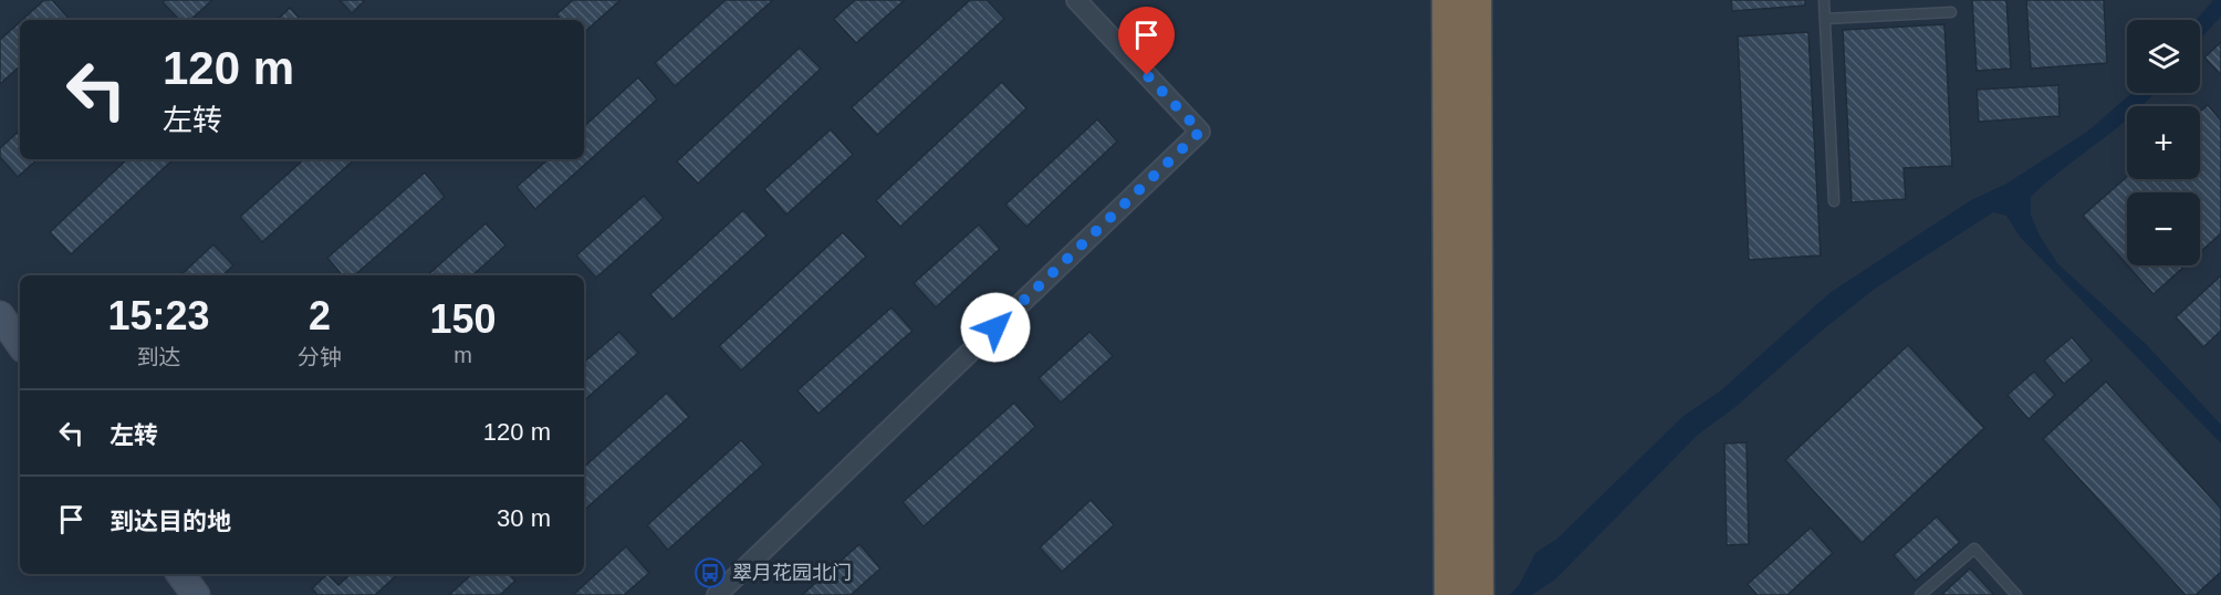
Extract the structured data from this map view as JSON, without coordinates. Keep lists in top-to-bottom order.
{
  "places": {
    "bus stop": ["翠月花园北门"]
  },
  "page": {
    "map_buttons": ["+", "−"],
    "turn": ["120 m", "左转"],
    "eta": [
      "15:23",
      "到达",
      "2",
      "分钟",
      "150",
      "m"
    ],
    "list": [
      {
        "name": "左转",
        "value": "120 m"
      },
      {
        "name": "到达目的地",
        "value": "30 m"
      }
    ]
  }
}
